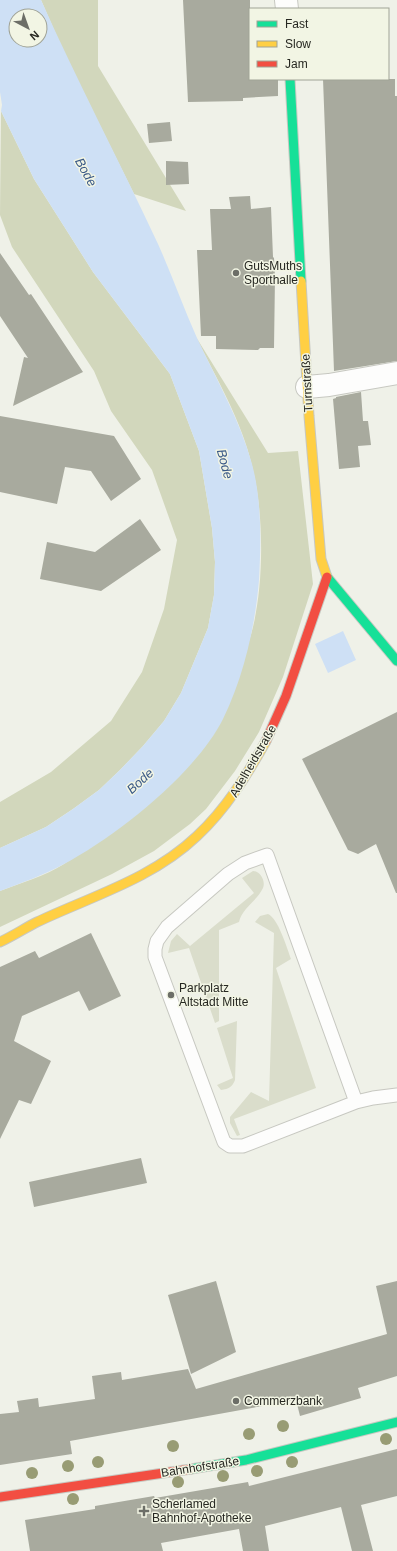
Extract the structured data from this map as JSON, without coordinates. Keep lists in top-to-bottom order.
{
  "streets": {
    "street": ["Turnstraße", "Adelheidstraße", "Bahnhofstraße"]
  },
  "crossings": [
    ["Turnstraße", "Adelheidstraße"]
  ],
  "water": ["Bode"],
  "places": {
    "other": ["GutsMuths Sporthalle", "Parkplatz Altstadt Mitte", "Commerzbank"],
    "health": ["Scherlamed Bahnhof-Apotheke"]
  },
  "legend": ["Fast", "Slow", "Jam"],
  "north": "bottom right"
}
